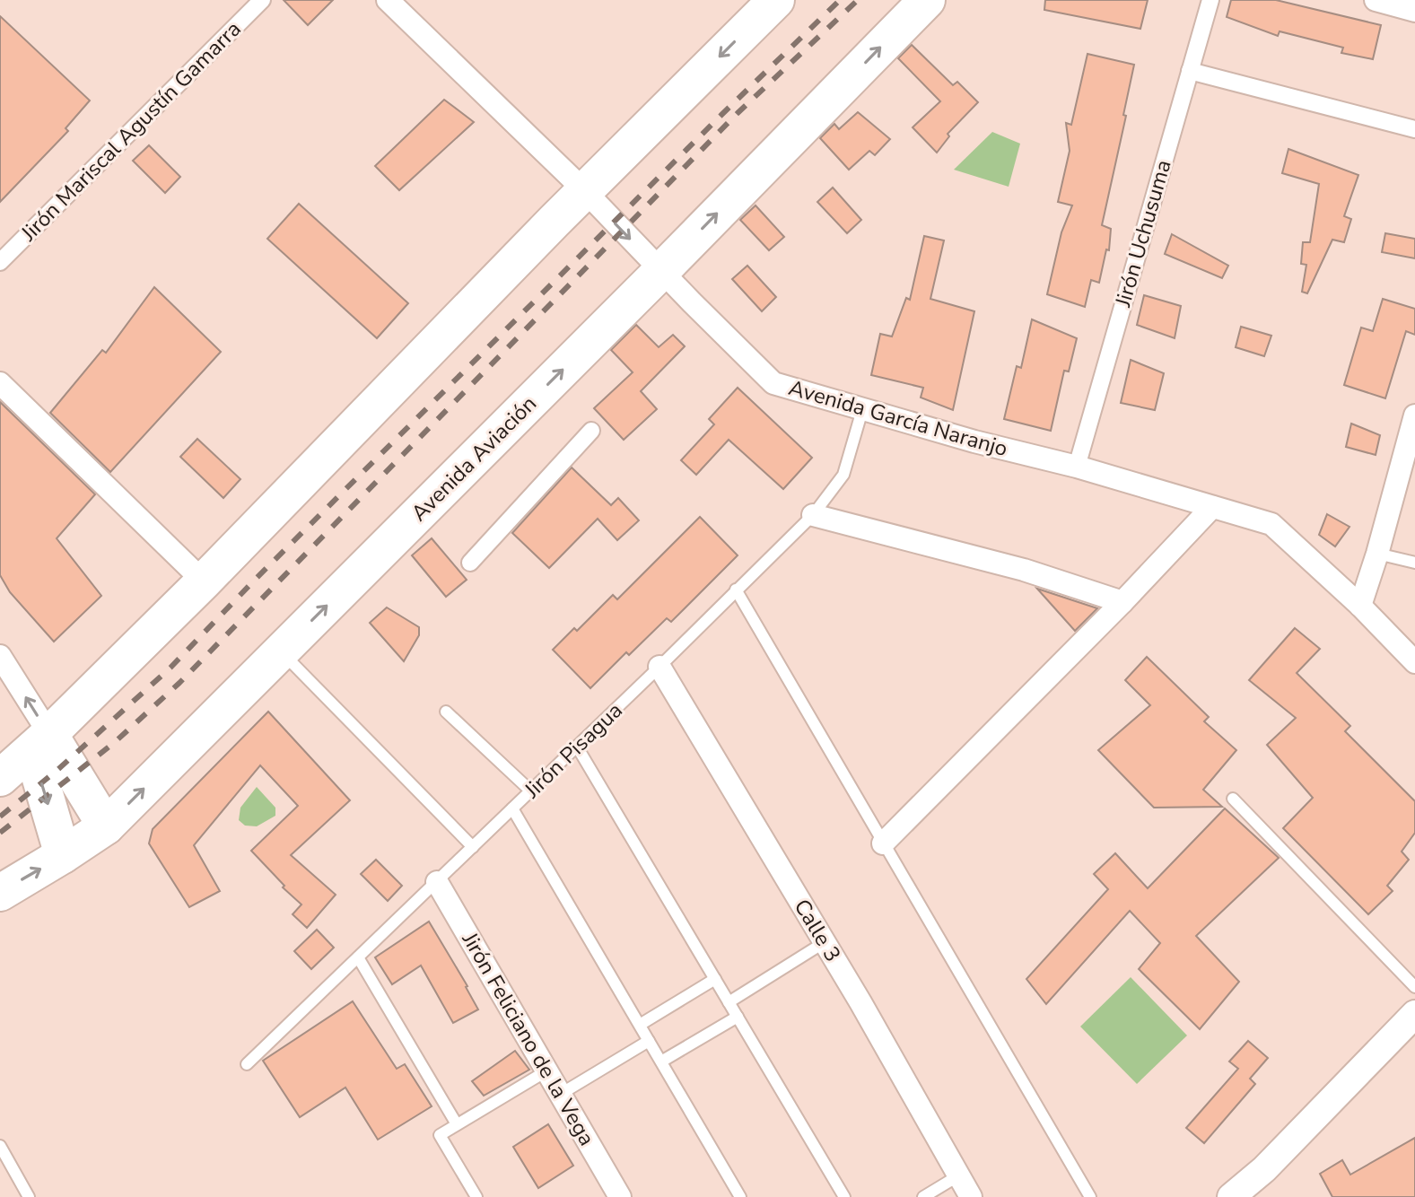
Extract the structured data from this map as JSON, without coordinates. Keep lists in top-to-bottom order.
{
  "streets": {
    "main road": ["Avenida Aviación"],
    "street": [
      "Jirón Mariscal Agustín Gamarra",
      "Jirón Uchusuma",
      "Avenida García Naranjo",
      "Calle 3",
      "Jirón Feliciano de la Vega"
    ],
    "lane": ["Jirón Pisagua"]
  },
  "crossings": [
    ["Jirón Uchusuma", "Avenida García Naranjo"],
    ["Avenida García Naranjo", "Avenida Aviación"],
    ["Avenida García Naranjo", "Jirón Pisagua"],
    ["Jirón Pisagua", "Calle 3"],
    ["Jirón Pisagua", "Jirón Feliciano de la Vega"]
  ]
}
